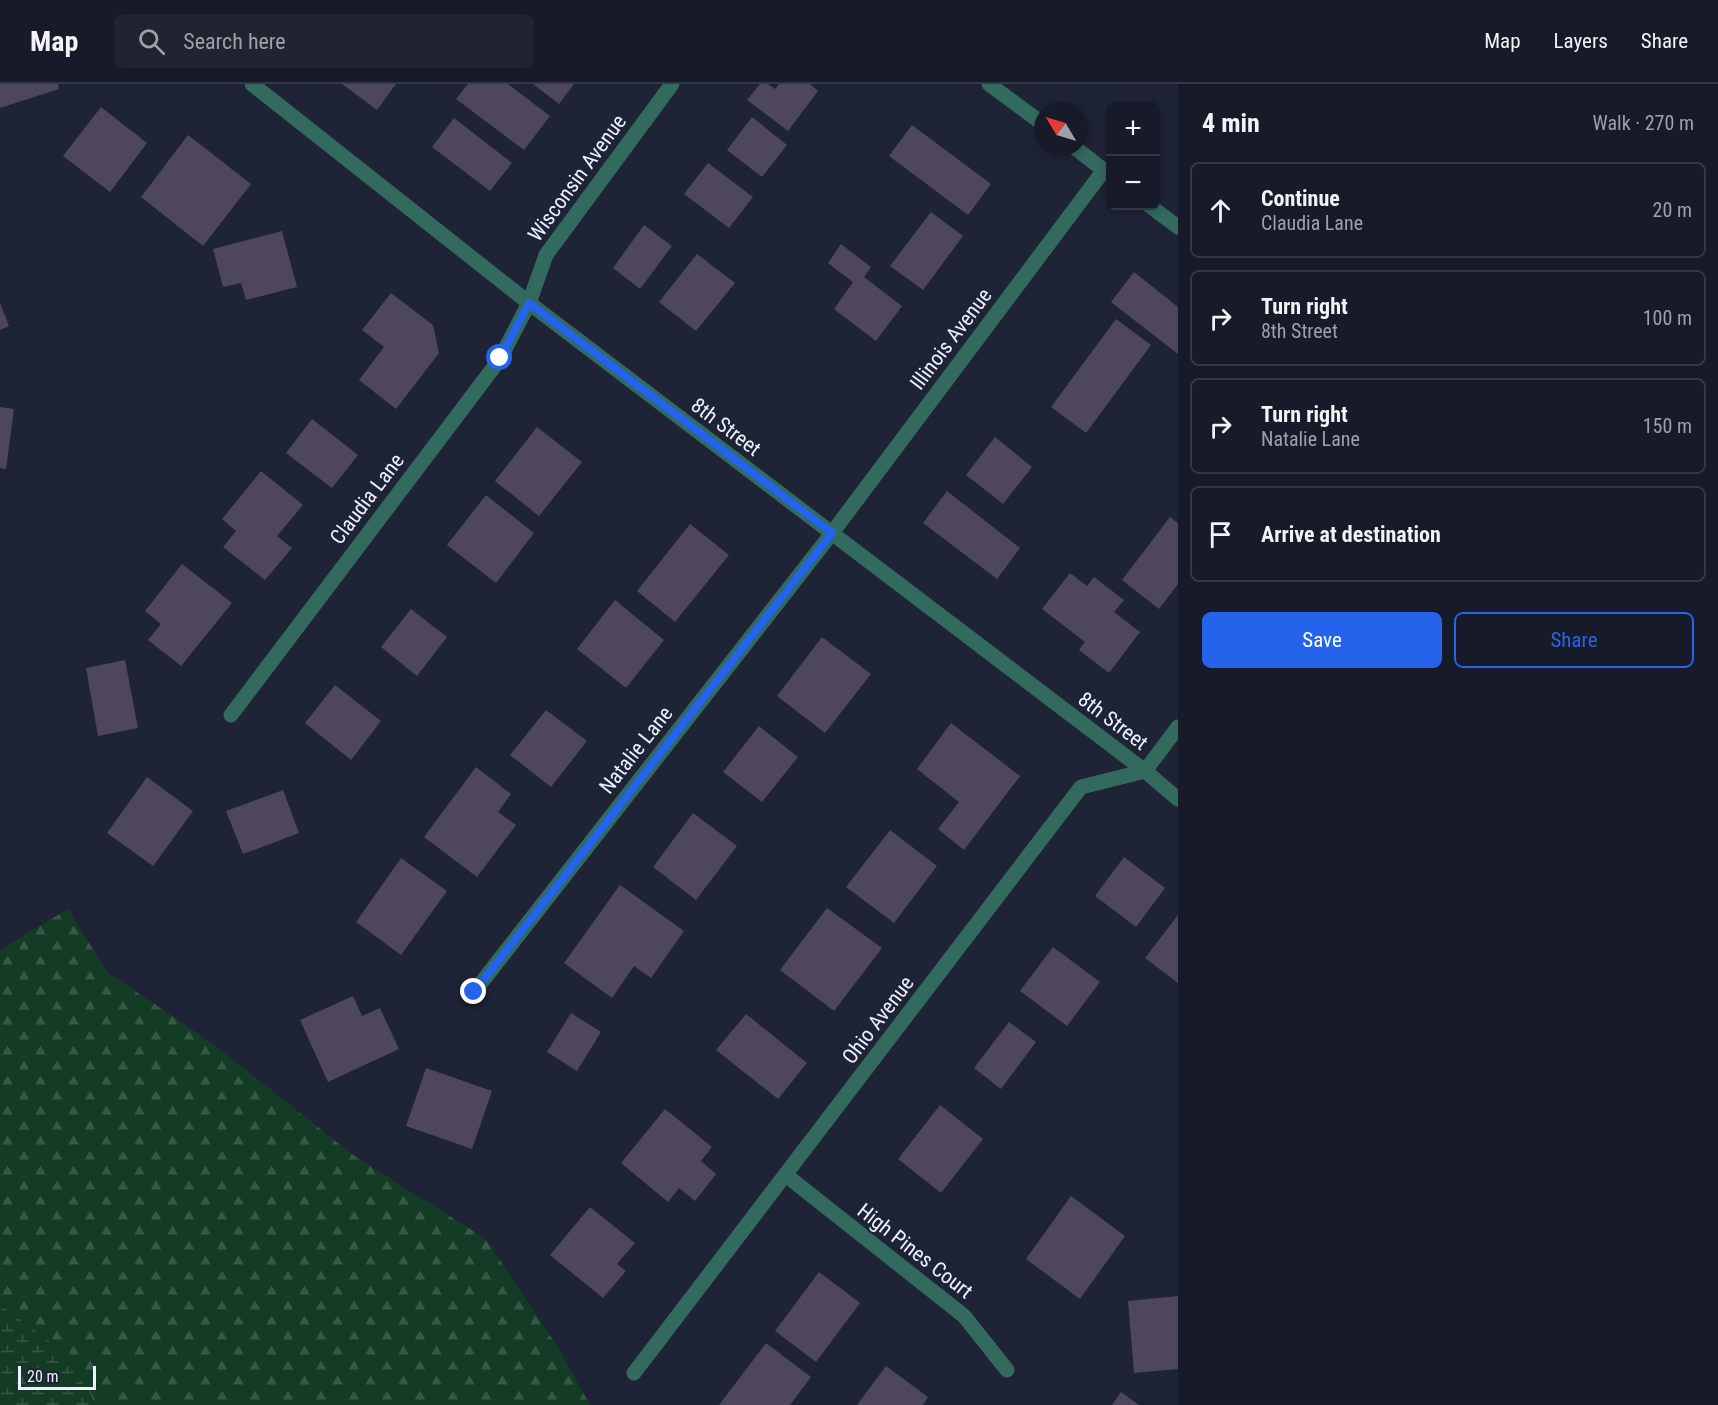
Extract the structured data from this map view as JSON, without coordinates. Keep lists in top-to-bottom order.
{
  "streets": {
    "street": [
      "Wisconsin Avenue",
      "Illinois Avenue",
      "8th Street",
      "Claudia Lane",
      "Natalie Lane",
      "Ohio Avenue",
      "High Pines Court"
    ]
  },
  "crossings": [
    ["Wisconsin Avenue", "8th Street"],
    ["Wisconsin Avenue", "Claudia Lane"],
    ["Illinois Avenue", "8th Street"],
    ["Illinois Avenue", "Natalie Lane"],
    ["8th Street", "Claudia Lane"],
    ["8th Street", "Natalie Lane"],
    ["8th Street", "Ohio Avenue"],
    ["Ohio Avenue", "High Pines Court"]
  ],
  "scale_bar": "20 m",
  "north": "top left",
  "page": {
    "header": "Map",
    "search": "Search here",
    "nav": ["Map", "Layers", "Share"],
    "heading": ["4 min", "Walk · 270 m"],
    "map_buttons": ["+", "−"],
    "list": [
      ["Continue", "Claudia Lane", "20 m"],
      ["Turn right", "8th Street", "100 m"],
      ["Turn right", "Natalie Lane", "150 m"],
      "Arrive at destination"
    ],
    "buttons": ["Save", "Share"],
    "scale": "20 m"
  }
}
